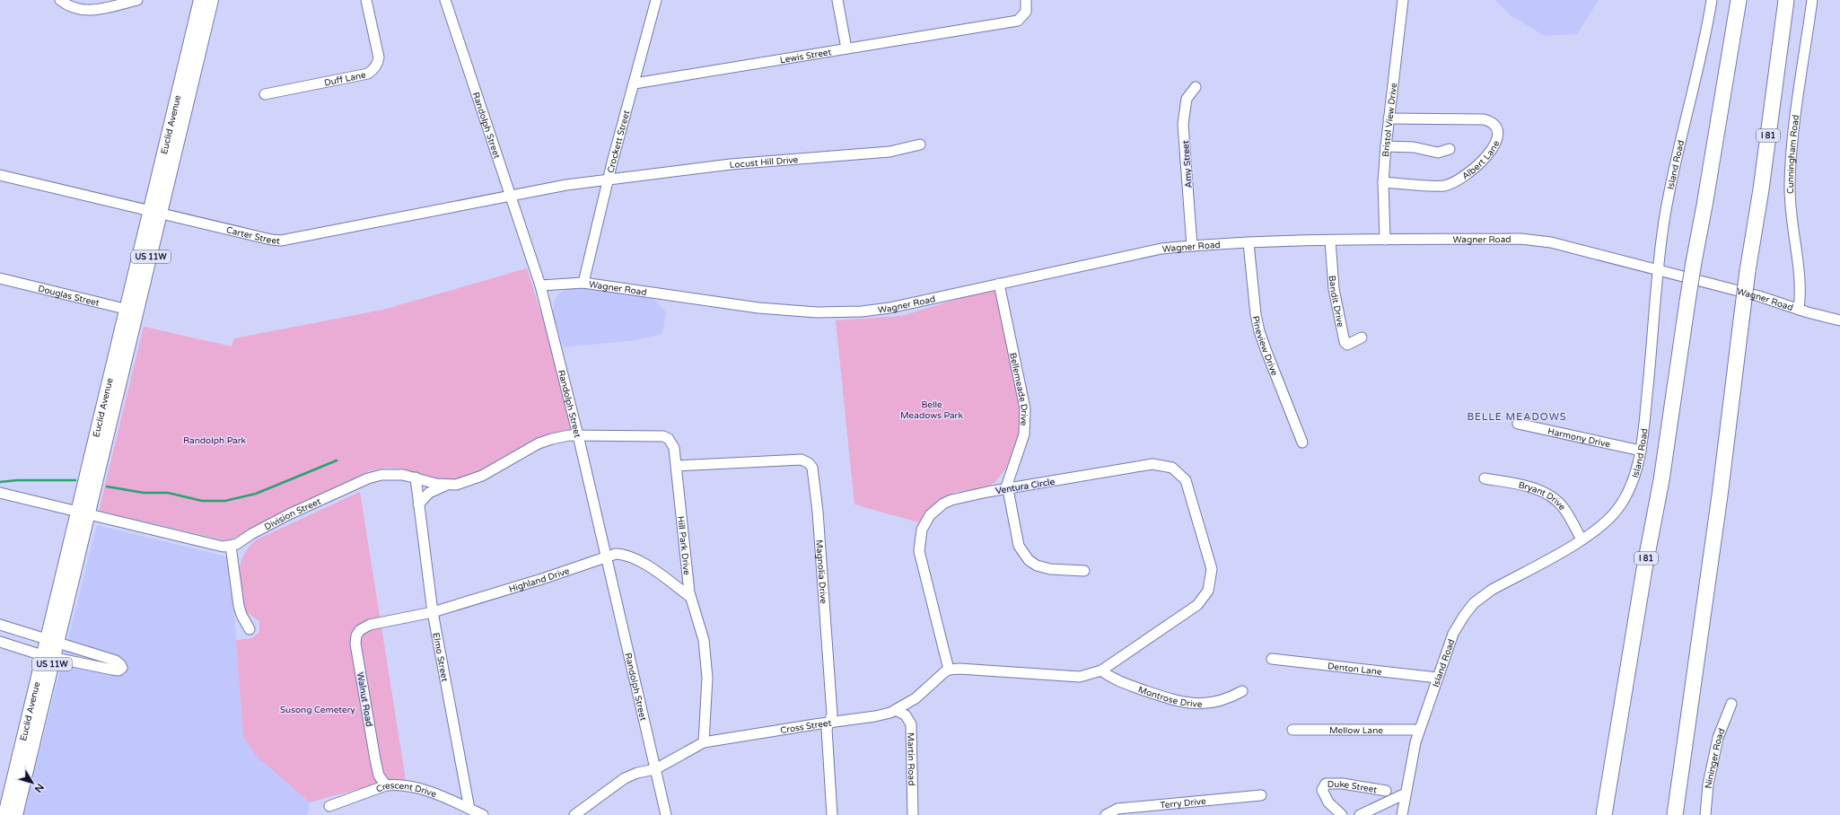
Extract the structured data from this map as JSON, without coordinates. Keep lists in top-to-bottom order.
{
  "streets": {
    "highway": ["I 81"],
    "main road": ["Euclid Avenue", "US 11W"],
    "street": [
      "Lewis Street",
      "Duff Lane",
      "Bristol View Drive",
      "Randolph Street",
      "Crockett Street",
      "Cunningham Road",
      "Albert Lane",
      "Locust Hill Drive",
      "Amy Street",
      "Island Road",
      "Carter Street",
      "Wagner Road",
      "Douglas Street",
      "Bandit Drive",
      "Pineview Drive",
      "Bellemeade Drive",
      "Harmony Drive",
      "Ventura Circle",
      "Bryant Drive",
      "Division Street",
      "Hill Park Drive",
      "Magnolia Drive",
      "Highland Drive",
      "Elmo Street",
      "Denton Lane",
      "Montrose Drive",
      "Walnut Road",
      "Cross Street",
      "Mellow Lane",
      "Nininger Road",
      "Martin Road",
      "Duke Street",
      "Crescent Drive",
      "Terry Drive"
    ]
  },
  "crossings": [
    ["Lewis Street", "Crockett Street"],
    ["Bristol View Drive", "Albert Lane"],
    ["Bristol View Drive", "Wagner Road"],
    ["Euclid Avenue", "Carter Street"],
    ["Euclid Avenue", "Douglas Street"],
    ["Randolph Street", "Locust Hill Drive"],
    ["Randolph Street", "Carter Street"],
    ["Randolph Street", "Wagner Road"],
    ["Randolph Street", "Division Street"],
    ["Randolph Street", "Hill Park Drive"],
    ["Randolph Street", "Highland Drive"],
    ["Randolph Street", "Cross Street"],
    ["Crockett Street", "Locust Hill Drive"],
    ["Crockett Street", "Wagner Road"],
    ["Cunningham Road", "Wagner Road"],
    ["Locust Hill Drive", "Carter Street"],
    ["Amy Street", "Wagner Road"],
    ["Island Road", "Wagner Road"],
    ["Island Road", "Harmony Drive"],
    ["Island Road", "Bryant Drive"],
    ["Island Road", "Denton Lane"],
    ["Island Road", "Mellow Lane"],
    ["Wagner Road", "Bandit Drive"],
    ["Wagner Road", "Pineview Drive"],
    ["Wagner Road", "Bellemeade Drive"],
    ["Bellemeade Drive", "Ventura Circle"],
    ["Ventura Circle", "Montrose Drive"],
    ["Ventura Circle", "Cross Street"],
    ["Division Street", "Hill Park Drive"],
    ["Division Street", "Elmo Street"],
    ["Hill Park Drive", "Magnolia Drive"],
    ["Hill Park Drive", "Highland Drive"],
    ["Hill Park Drive", "Cross Street"],
    ["Magnolia Drive", "Cross Street"],
    ["Highland Drive", "Elmo Street"],
    ["Highland Drive", "Walnut Road"],
    ["Elmo Street", "Crescent Drive"],
    ["Walnut Road", "Crescent Drive"],
    ["Cross Street", "Martin Road"]
  ],
  "districts": ["BELLE MEADOWS"],
  "parks": ["Belle Meadows Park", "Randolph Park", "Susong Cemetery"],
  "north": "bottom right"
}
